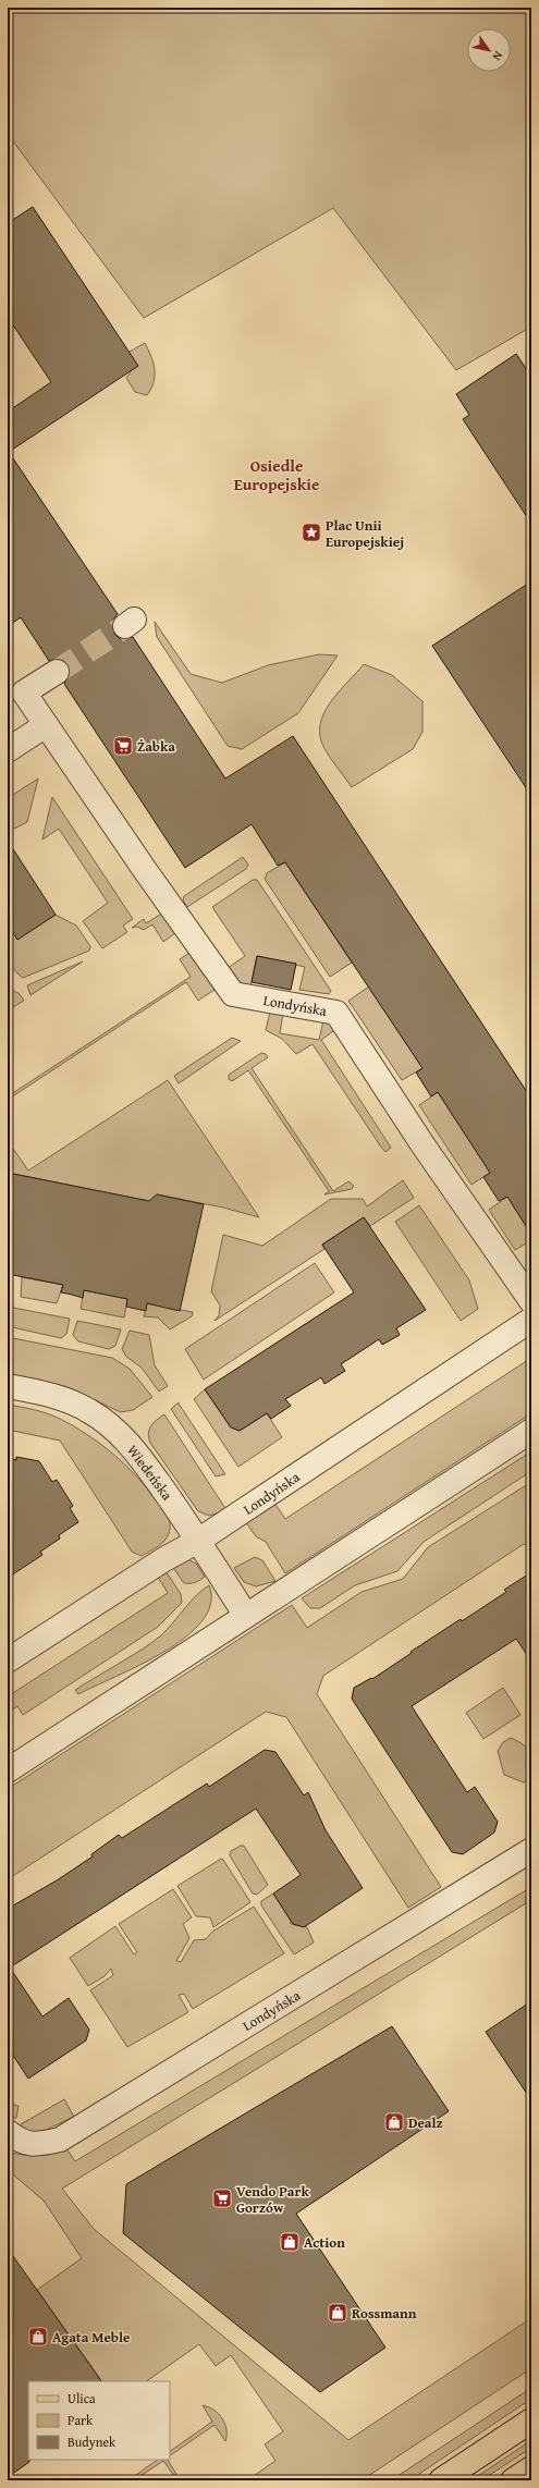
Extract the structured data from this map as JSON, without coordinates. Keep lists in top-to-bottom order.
{
  "streets": {
    "street": ["Londyńska", "Wiedeńska"]
  },
  "crossings": [
    ["Londyńska", "Wiedeńska"]
  ],
  "districts": ["Osiedle Europejskie"],
  "places": {
    "place": ["Plac Unii Europejskiej"],
    "supermarket": ["Żabka", "Vendo Park Gorzów"],
    "shop": [
      "Dealz",
      "Action",
      "Rossmann",
      "Agata Meble"
    ]
  },
  "legend": ["Ulica", "Park", "Budynek"],
  "north": "bottom right"
}
